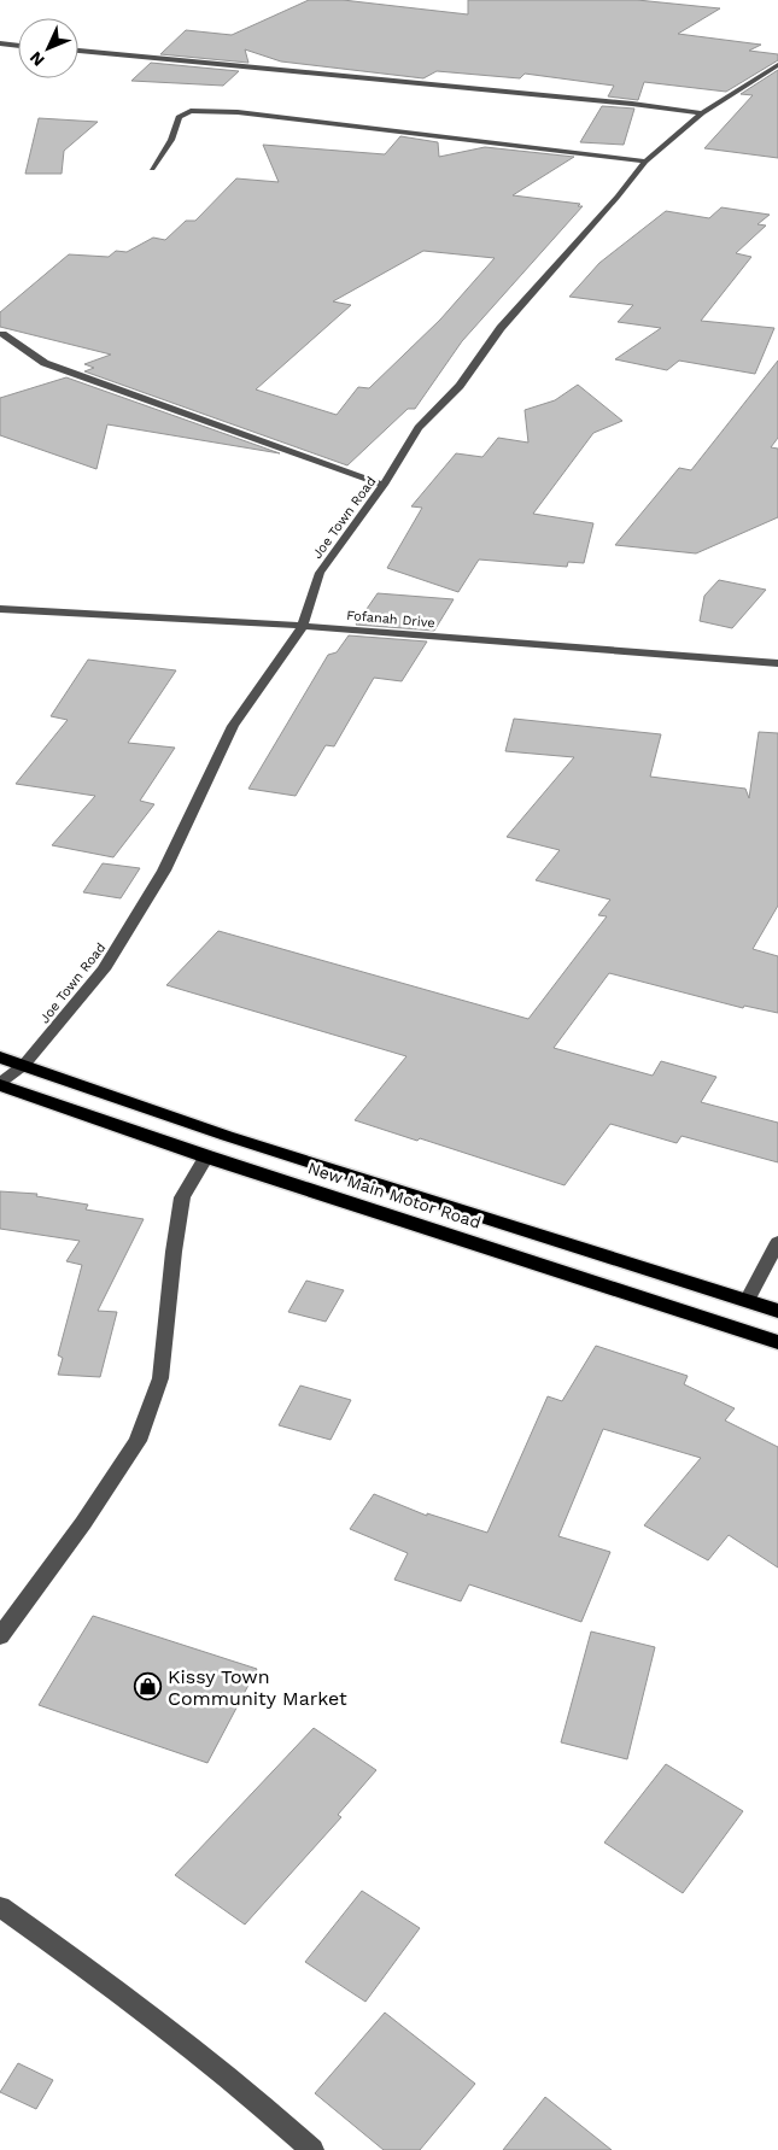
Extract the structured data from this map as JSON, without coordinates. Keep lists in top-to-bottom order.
{
  "streets": {
    "highway": ["New Main Motor Road"],
    "street": ["Joe Town Road", "Fofanah Drive"]
  },
  "crossings": [
    ["Joe Town Road", "Fofanah Drive"],
    ["Joe Town Road", "New Main Motor Road"]
  ],
  "places": {
    "shop": ["Kissy Town Community Market"]
  },
  "north": "bottom left"
}
